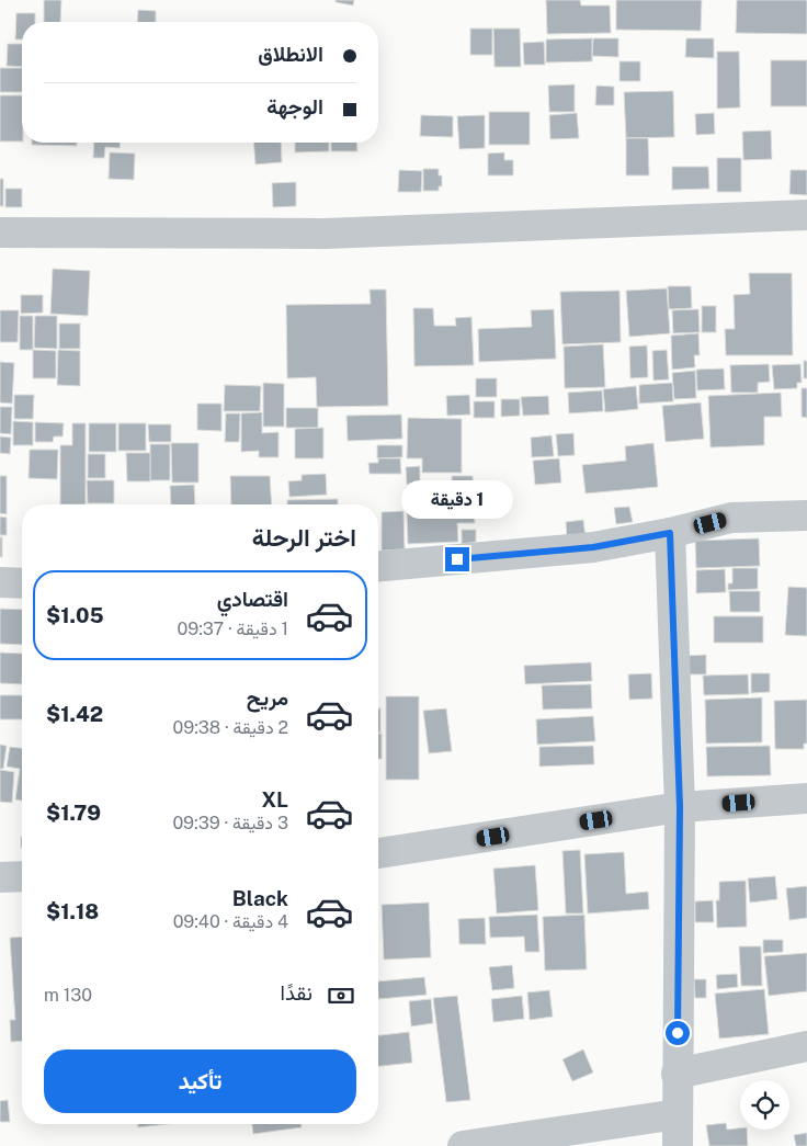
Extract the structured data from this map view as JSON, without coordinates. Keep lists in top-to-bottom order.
{
  "page": {
    "banner": ["الانطلاق", "الوجهة"],
    "bubble": "1 دقيقة",
    "heading": "اختر الرحلة",
    "list": [
      {
        "name": "اقتصادي",
        "note": "1 دقيقة · 09:37",
        "value": "$1.05"
      },
      {
        "name": "مريح",
        "note": "2 دقيقة · 09:38",
        "value": "$1.42"
      },
      {
        "name": "XL",
        "note": "3 دقيقة · 09:39",
        "value": "$1.79"
      },
      {
        "name": "Black",
        "note": "4 دقيقة · 09:40",
        "value": "$1.18"
      }
    ],
    "pay": ["نقدًا", "130 m"],
    "buttons": "تأكيد"
  }
}
